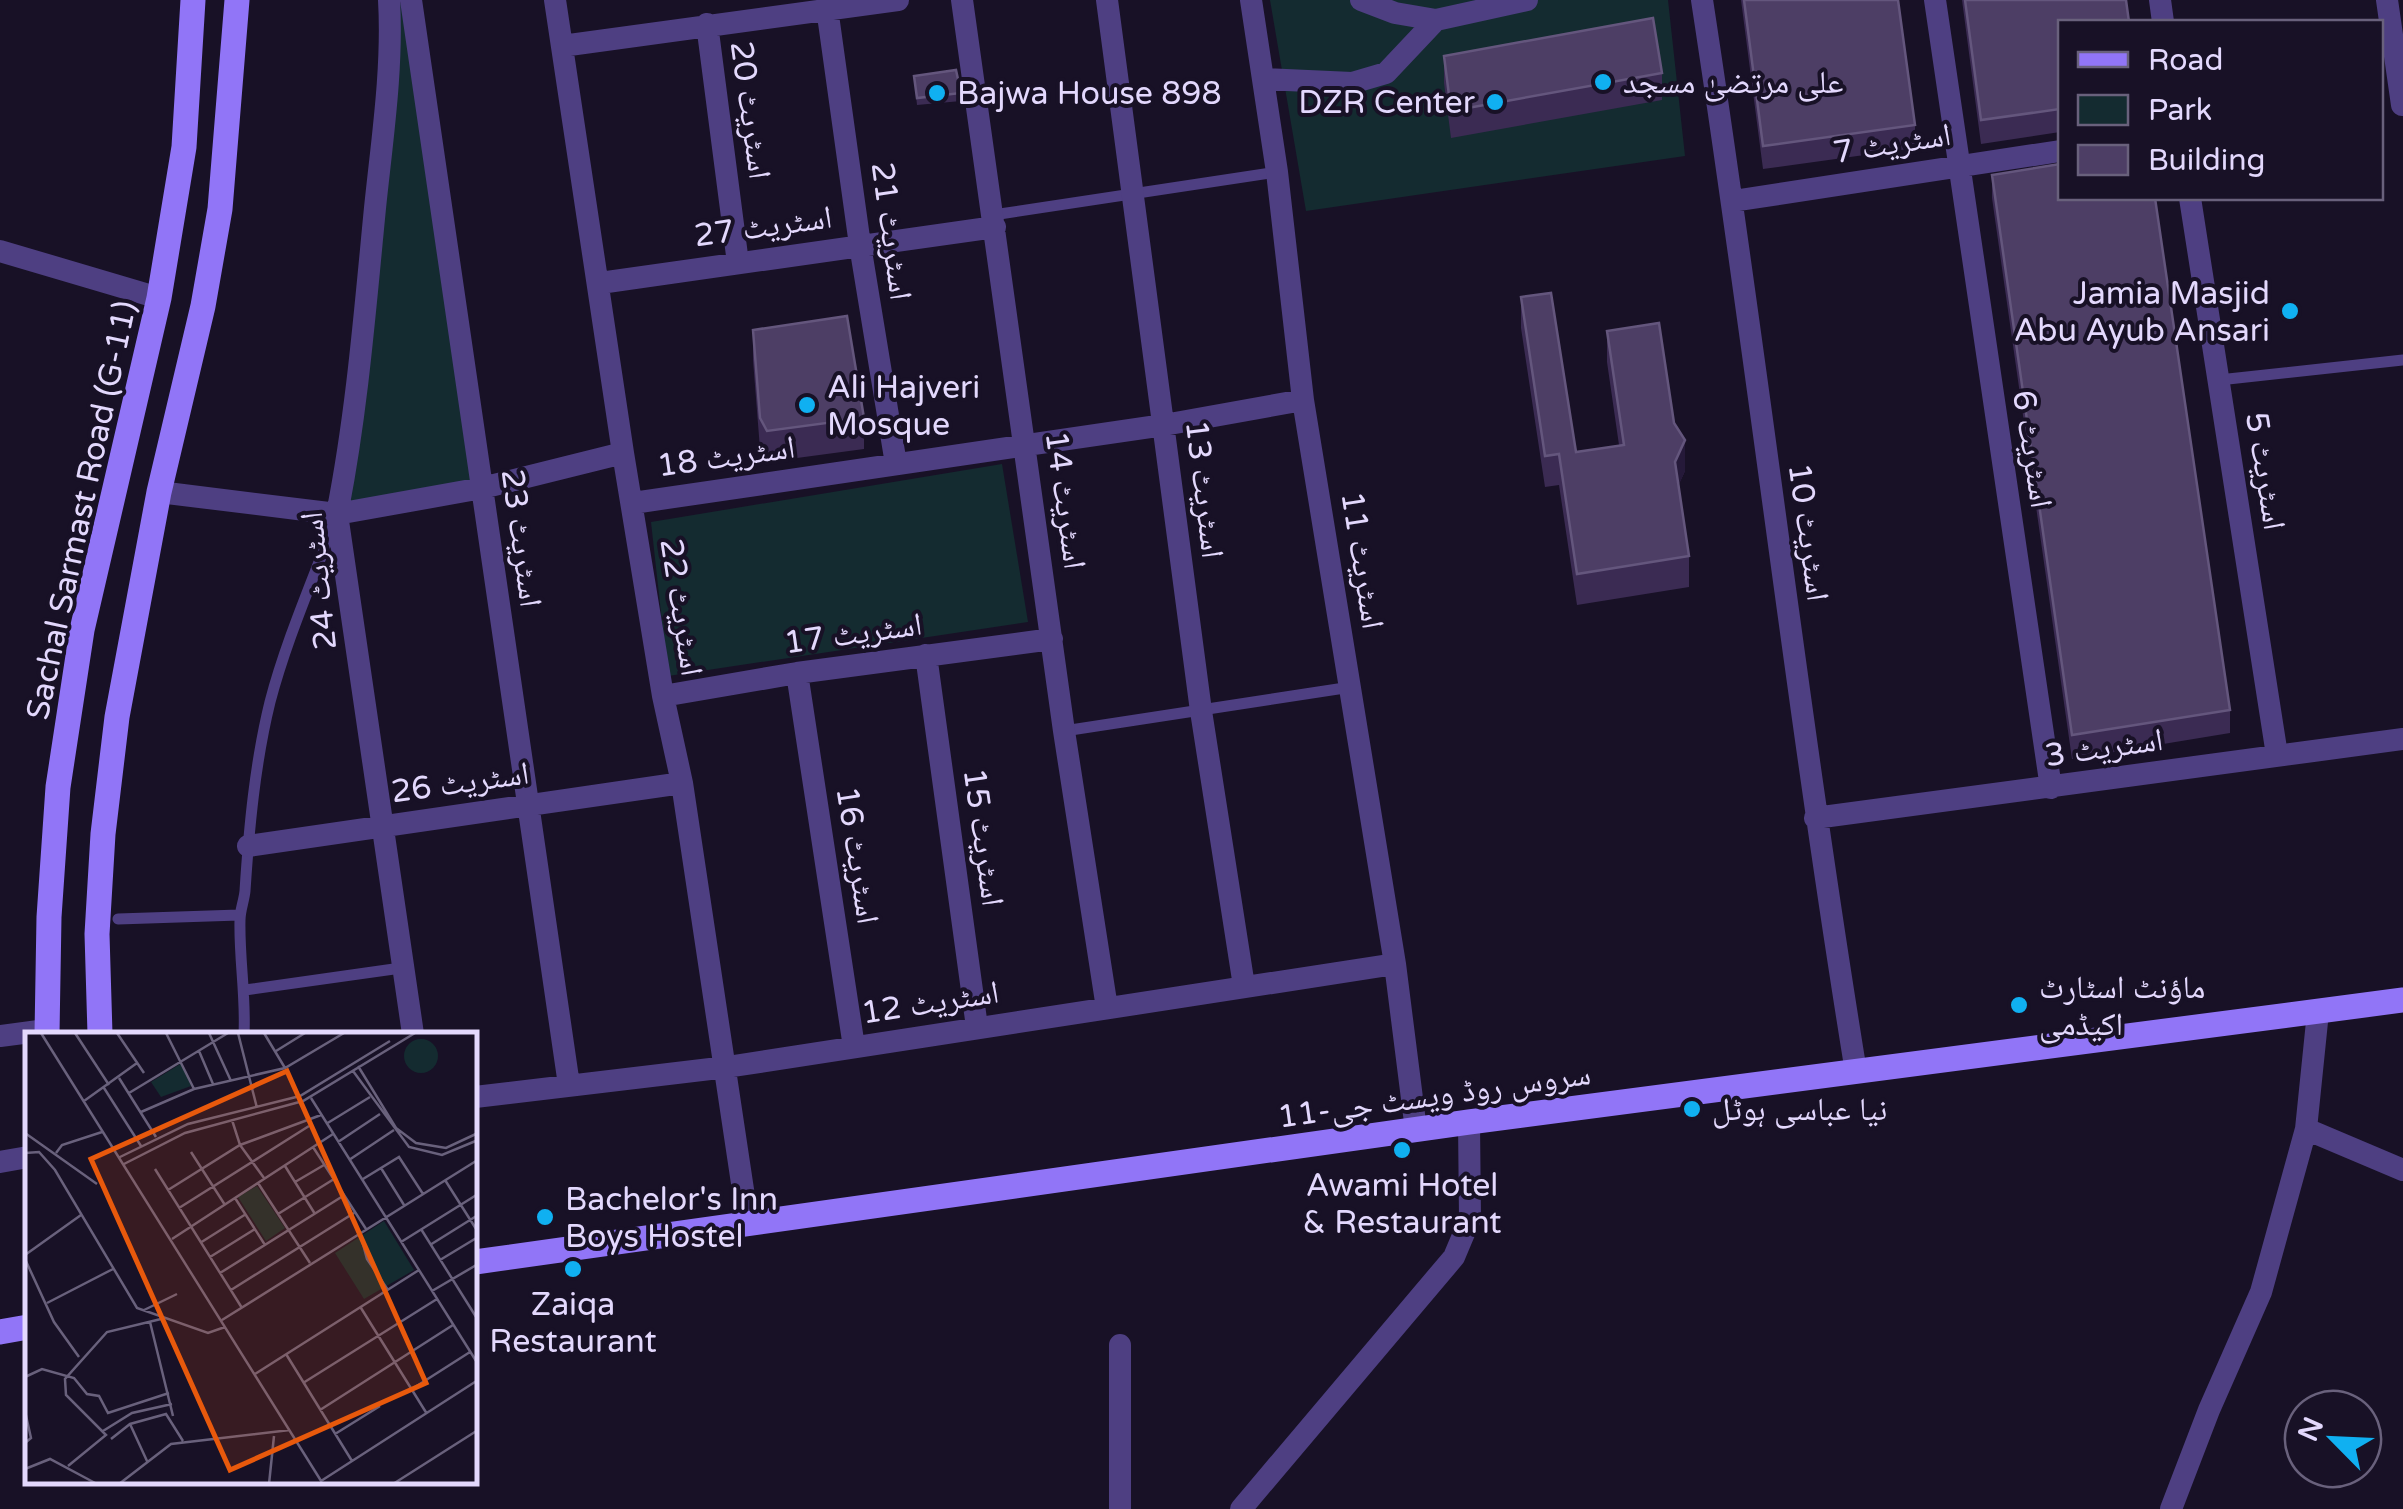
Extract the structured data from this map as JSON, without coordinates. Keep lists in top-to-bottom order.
{
  "streets": {
    "main road": ["Sachal Sarmast Road (G-11)", "سروس روڈ ویسٹ جی-11"],
    "street": [
      "اسٹریٹ 20",
      "اسٹریٹ 7",
      "اسٹریٹ 27",
      "اسٹریٹ 21",
      "اسٹریٹ 6",
      "اسٹریٹ 18",
      "اسٹریٹ 5",
      "اسٹریٹ 13",
      "اسٹریٹ 14",
      "اسٹریٹ 10",
      "اسٹریٹ 23",
      "اسٹریٹ 11",
      "اسٹریٹ 24",
      "اسٹریٹ 22",
      "اسٹریٹ 17",
      "اسٹریٹ 3",
      "اسٹریٹ 26",
      "اسٹریٹ 15",
      "اسٹریٹ 16",
      "اسٹریٹ 12"
    ]
  },
  "crossings": [
    ["اسٹریٹ 20", "اسٹریٹ 27"],
    ["اسٹریٹ 7", "اسٹریٹ 6"],
    ["اسٹریٹ 7", "اسٹریٹ 10"],
    ["اسٹریٹ 27", "اسٹریٹ 21"],
    ["اسٹریٹ 27", "اسٹریٹ 14"],
    ["اسٹریٹ 27", "اسٹریٹ 22"],
    ["اسٹریٹ 21", "اسٹریٹ 18"],
    ["اسٹریٹ 6", "اسٹریٹ 3"],
    ["اسٹریٹ 18", "اسٹریٹ 13"],
    ["اسٹریٹ 18", "اسٹریٹ 14"],
    ["اسٹریٹ 18", "اسٹریٹ 11"],
    ["اسٹریٹ 18", "اسٹریٹ 22"],
    ["اسٹریٹ 5", "اسٹریٹ 3"],
    ["اسٹریٹ 13", "اسٹریٹ 12"],
    ["اسٹریٹ 14", "اسٹریٹ 17"],
    ["اسٹریٹ 14", "اسٹریٹ 12"],
    ["اسٹریٹ 10", "اسٹریٹ 3"],
    ["اسٹریٹ 10", "سروس روڈ ویسٹ جی-11"],
    ["اسٹریٹ 23", "اسٹریٹ 26"],
    ["اسٹریٹ 23", "اسٹریٹ 12"],
    ["اسٹریٹ 11", "اسٹریٹ 12"],
    ["اسٹریٹ 11", "سروس روڈ ویسٹ جی-11"],
    ["اسٹریٹ 24", "اسٹریٹ 26"],
    ["اسٹریٹ 22", "اسٹریٹ 17"],
    ["اسٹریٹ 22", "اسٹریٹ 26"],
    ["اسٹریٹ 22", "اسٹریٹ 12"],
    ["اسٹریٹ 22", "سروس روڈ ویسٹ جی-11"],
    ["اسٹریٹ 17", "اسٹریٹ 15"],
    ["اسٹریٹ 17", "اسٹریٹ 16"],
    ["اسٹریٹ 15", "اسٹریٹ 12"],
    ["اسٹریٹ 16", "اسٹریٹ 12"]
  ],
  "places": [
    "علی مرتضیٰ مسجد",
    "Bajwa House 898",
    "DZR Center",
    "Jamia Masjid Abu Ayub Ansari",
    "Ali Hajveri Mosque",
    "ماؤنٹ اسٹارٹ اکیڈمی",
    "نیا عباسی ہوٹل",
    "Awami Hotel & Restaurant",
    "Bachelor's Inn Boys Hostel",
    "Zaiqa Restaurant"
  ],
  "legend": ["Road", "Park", "Building"],
  "north": "top left"
}
